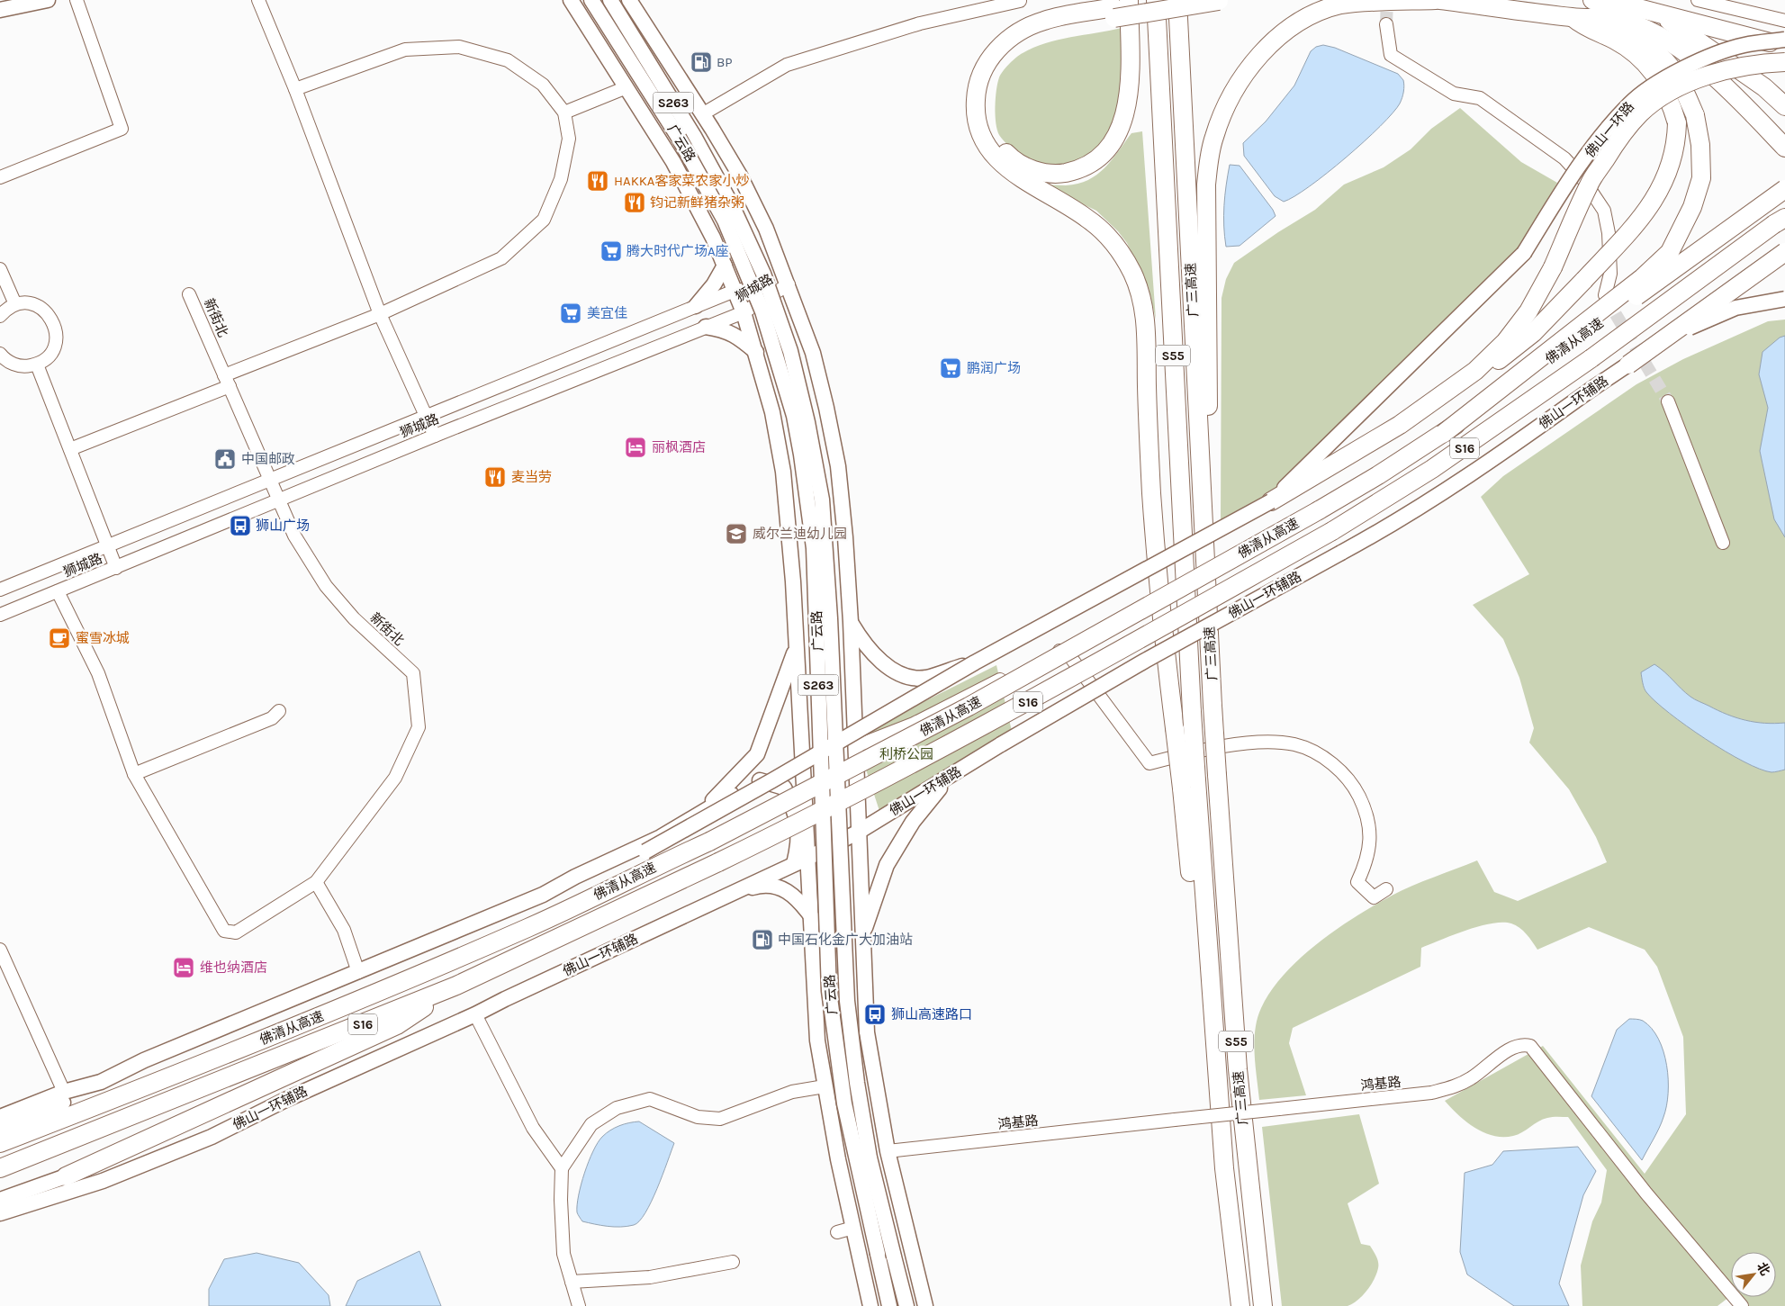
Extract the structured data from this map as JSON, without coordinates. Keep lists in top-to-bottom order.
{
  "streets": {
    "highway": [
      "广三高速",
      "佛清从高速",
      "S55",
      "S16"
    ],
    "main road": [
      "S263",
      "佛山一环路",
      "广云路",
      "佛山一环辅路"
    ],
    "street": ["狮城路", "新街北", "鸿基路"]
  },
  "crossings": [
    ["S263", "狮城路"],
    ["S263", "佛山一环辅路"],
    ["S263", "鸿基路"],
    ["广云路", "狮城路"],
    ["广云路", "佛山一环辅路"],
    ["狮城路", "新街北"]
  ],
  "parks": ["利桥公园"],
  "places": {
    "fuel station": ["BP", "中国石化金广大加油站"],
    "restaurant": ["HAKKA客家菜农家小炒", "钧记新鲜猪杂粥", "麦当劳"],
    "supermarket": ["腾大时代广场A座", "美宜佳", "鹏润广场"],
    "hotel": ["丽枫酒店", "维也纳酒店"],
    "public building": ["中国邮政"],
    "bus stop": ["狮山广场", "狮山高速路口"],
    "school or university": ["威尔兰迪幼儿园"],
    "cafe": ["蜜雪冰城"]
  },
  "north": "top right"
}
